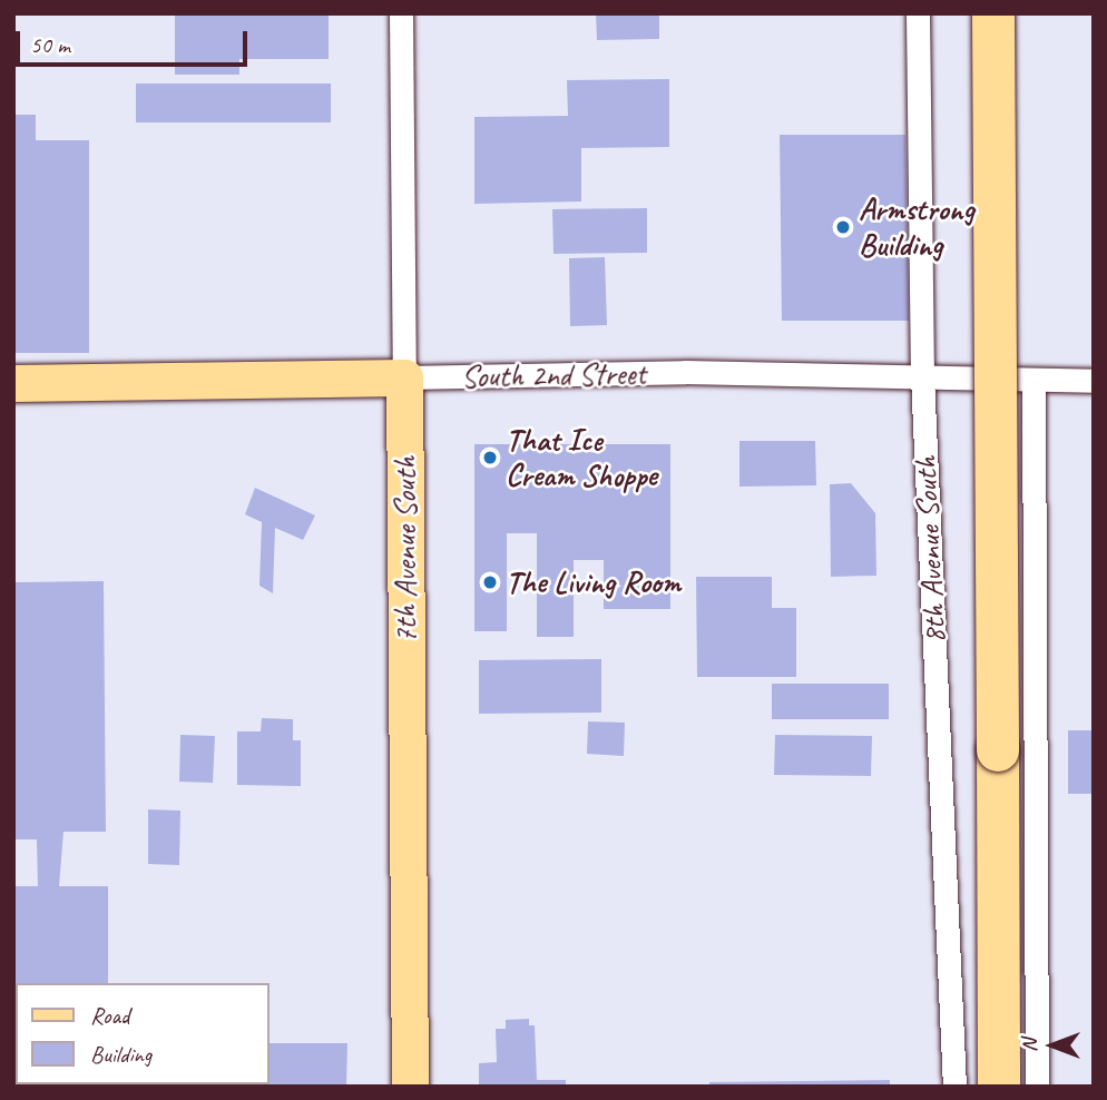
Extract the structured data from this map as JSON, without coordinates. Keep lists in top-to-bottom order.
{
  "streets": {
    "main road": ["South 2nd Street", "7th Avenue South"],
    "street": ["8th Avenue South"]
  },
  "crossings": [
    ["South 2nd Street", "7th Avenue South"],
    ["South 2nd Street", "8th Avenue South"]
  ],
  "places": ["Armstrong Building", "That Ice Cream Shoppe", "The Living Room"],
  "legend": ["Road", "Building"],
  "scale_bar": "50 m",
  "north": "left"
}
